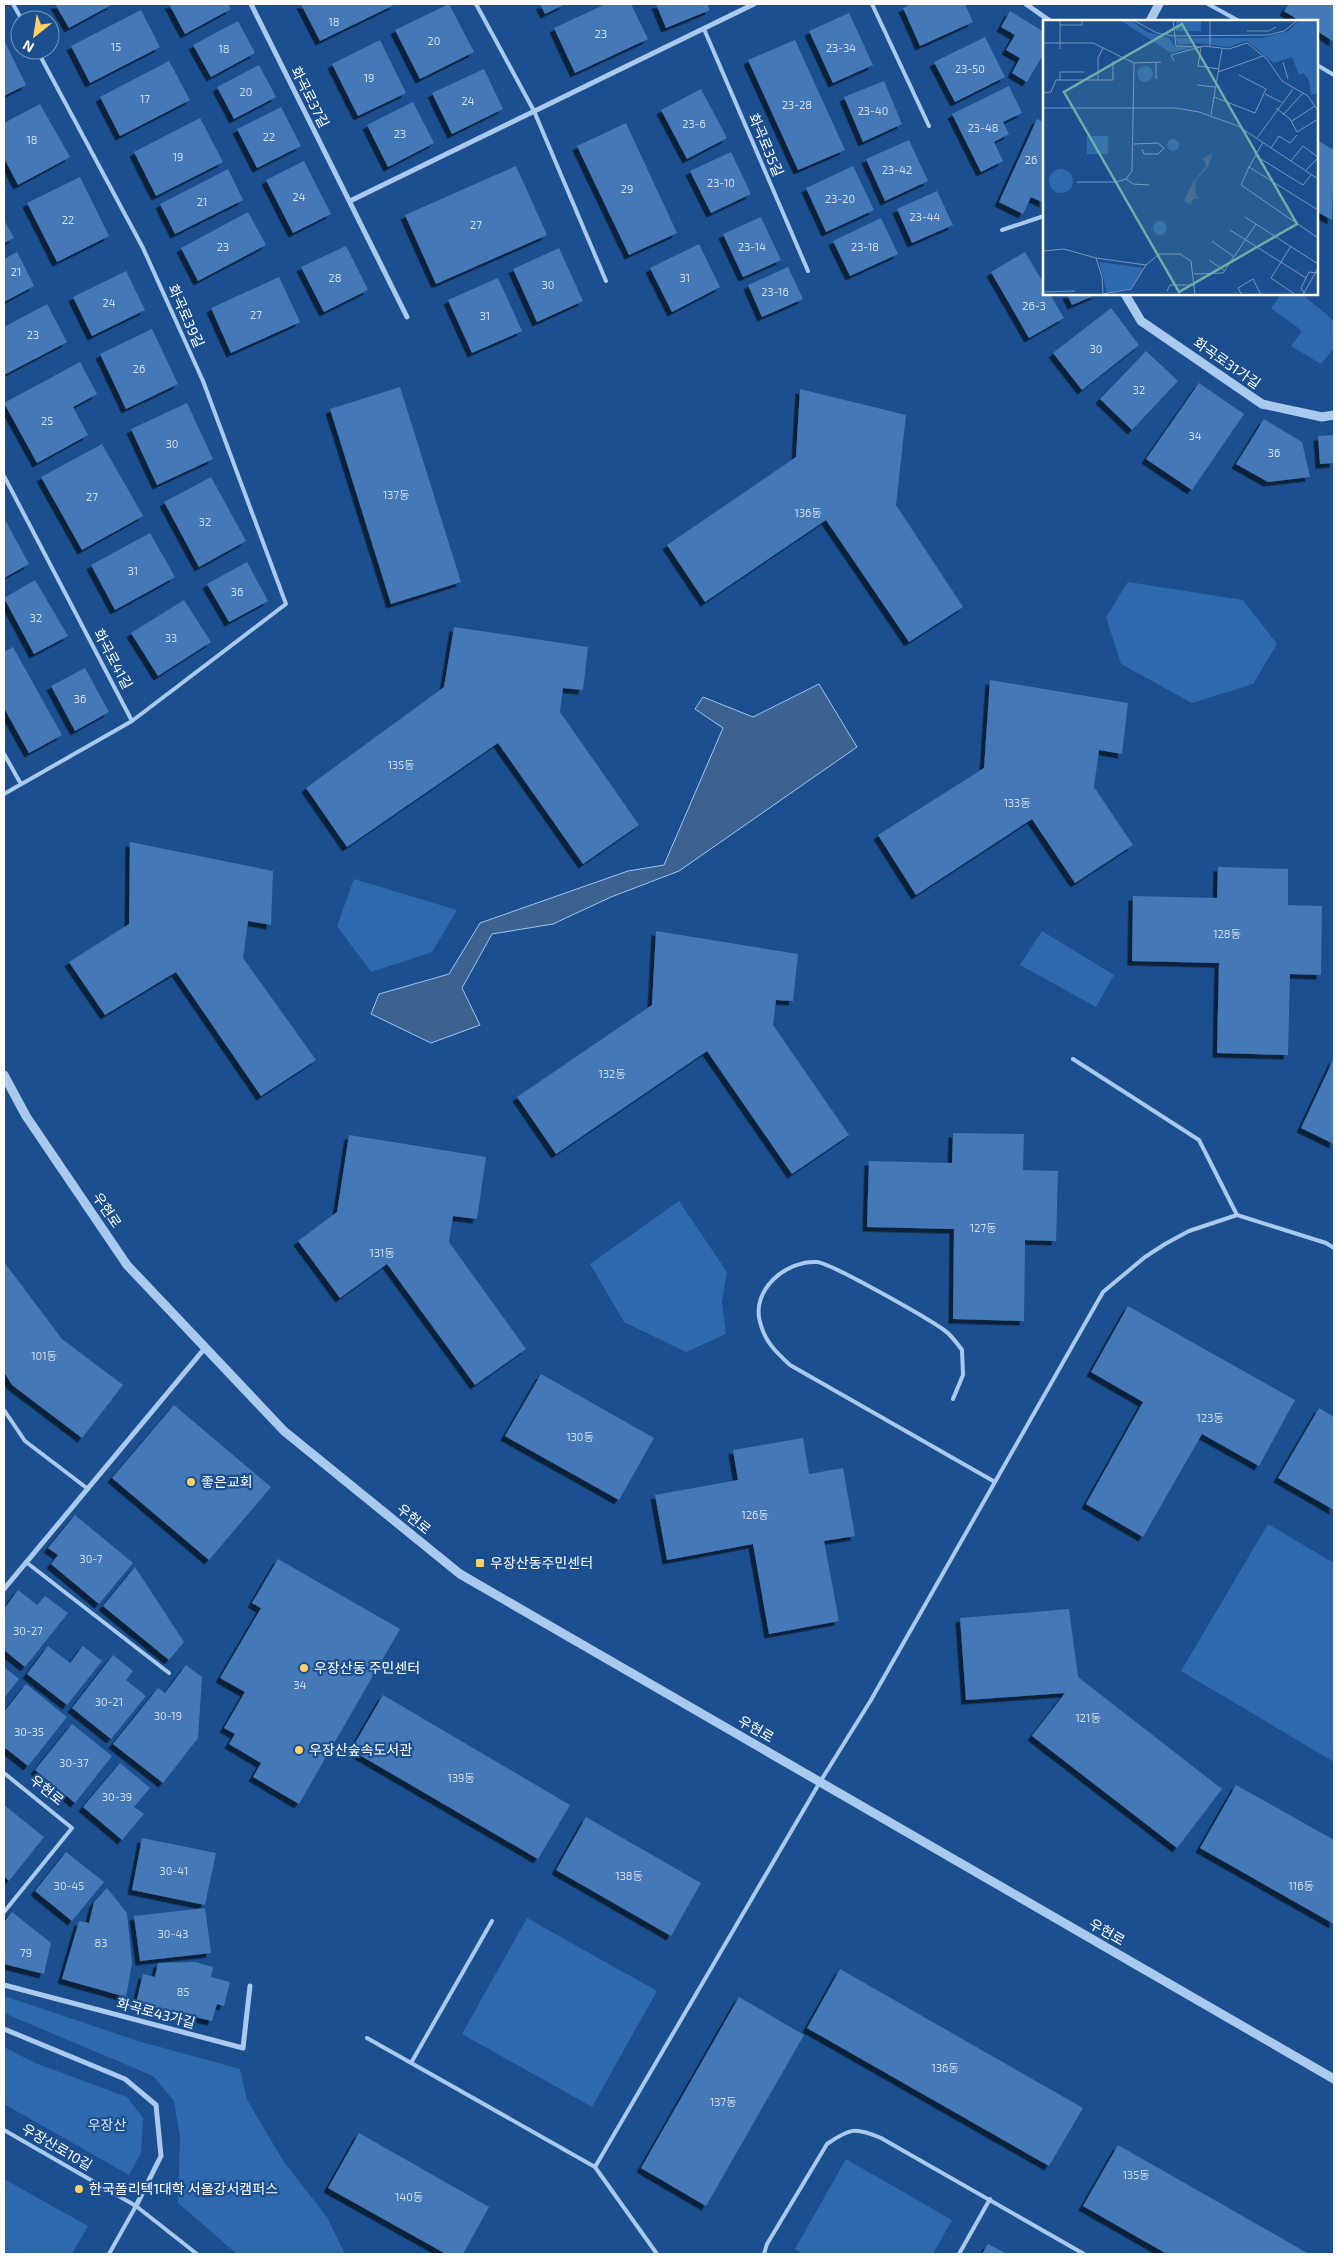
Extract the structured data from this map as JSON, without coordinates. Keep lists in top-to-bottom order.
{
  "streets": {
    "street": [
      "화곡로37길",
      "화곡로31가길",
      "우현로",
      "화곡로43가길"
    ],
    "lane": [
      "화곡로35길",
      "화곡로39길",
      "화곡로41길",
      "우장산로10길"
    ]
  },
  "crossings": [
    ["화곡로39길", "화곡로41길"]
  ],
  "parks": ["우장산"],
  "places": {
    "other": [
      "좋은교회",
      "우장산동 주민센터",
      "우장산숲속도서관",
      "한국폴리텍1대학 서울강서캠퍼스"
    ],
    "transit": ["우장산동주민센터"]
  },
  "house_numbers": [
    "18",
    "23",
    "20",
    "15",
    "23-34",
    "18",
    "23-50",
    "19",
    "20",
    "17",
    "24",
    "23-28",
    "23-40",
    "23-6",
    "23-48",
    "23",
    "22",
    "18",
    "19",
    "26",
    "23-42",
    "23-10",
    "29",
    "24",
    "23-20",
    "21",
    "23-44",
    "22",
    "27",
    "23",
    "23-14",
    "23-18",
    "21",
    "28",
    "31",
    "30",
    "23-16",
    "24",
    "26-3",
    "27",
    "31",
    "23",
    "30",
    "26",
    "32",
    "25",
    "34",
    "30",
    "36",
    "137동",
    "27",
    "136동",
    "32",
    "31",
    "36",
    "32",
    "33",
    "36",
    "135동",
    "133동",
    "128동",
    "132동",
    "127동",
    "131동",
    "101동",
    "123동",
    "130동",
    "126동",
    "30-7",
    "30-27",
    "34",
    "30-21",
    "30-19",
    "121동",
    "30-35",
    "30-37",
    "139동",
    "30-39",
    "30-41",
    "138동",
    "30-45",
    "116동",
    "30-43",
    "83",
    "79",
    "85",
    "136동",
    "137동",
    "135동",
    "140동"
  ],
  "north": "bottom left"
}
